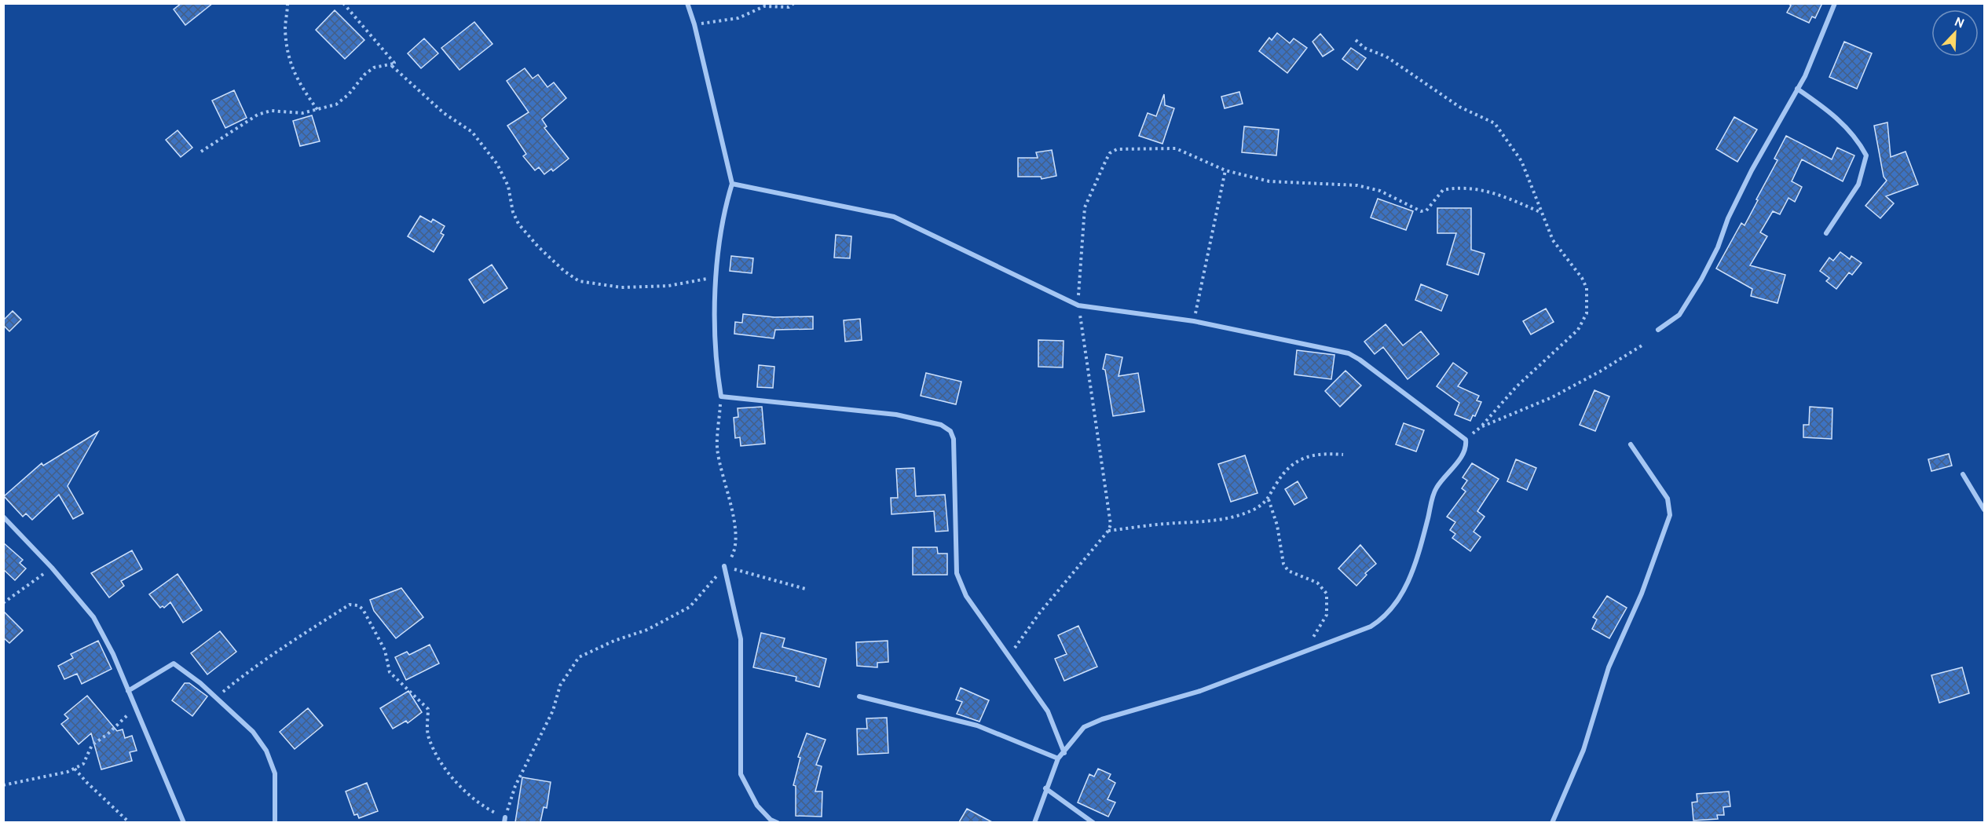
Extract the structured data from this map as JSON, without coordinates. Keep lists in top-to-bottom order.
{
  "north": "top right"
}
